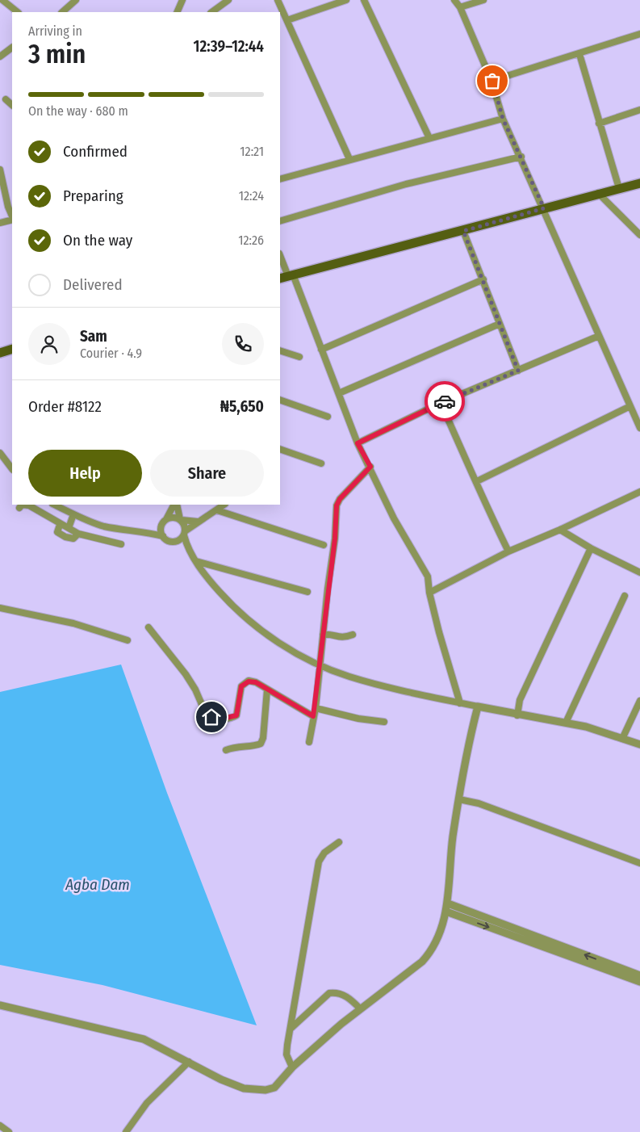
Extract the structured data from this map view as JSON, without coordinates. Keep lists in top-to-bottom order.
{
  "water": ["Agba Dam"],
  "page": {
    "heading": ["3 min", "Arriving in", "12:39–12:44"],
    "panel": [
      "Sam",
      "Courier · 4.9",
      "Order #8122",
      "₦5,650"
    ],
    "bar": "On the way · 680 m",
    "list": [
      ["Confirmed", "12:21"],
      ["Preparing", "12:24"],
      ["On the way", "12:26"],
      "Delivered"
    ],
    "buttons": ["Help", "Share"]
  }
}
